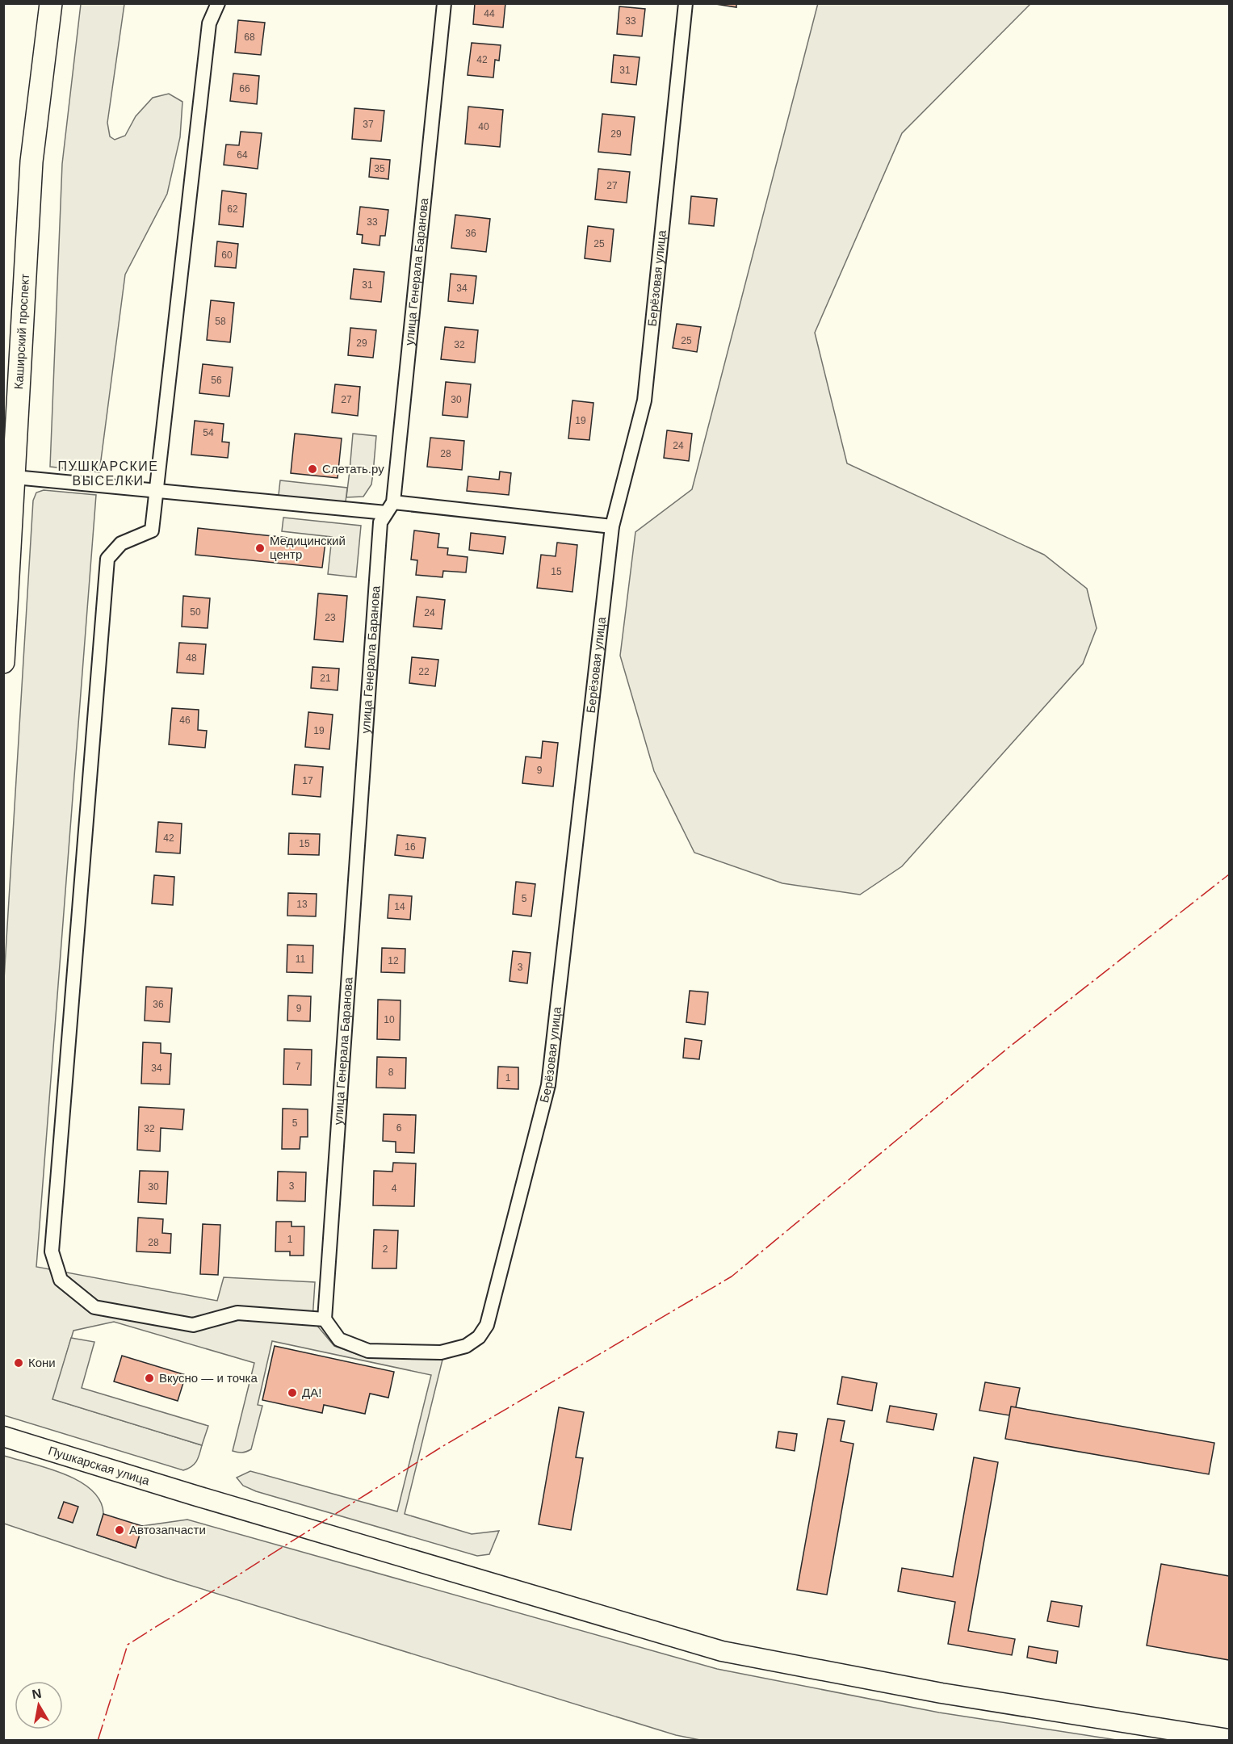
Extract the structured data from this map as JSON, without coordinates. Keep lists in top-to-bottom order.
{
  "streets": {
    "main road": ["Каширский проспект", "Пушкарская улица"],
    "street": ["улица Генерала Баранова", "Берёзовая улица"]
  },
  "crossings": [
    ["улица Генерала Баранова", "Берёзовая улица"]
  ],
  "districts": ["ПУШКАРСКИЕ ВЫСЕЛКИ"],
  "places": [
    "Слетать.ру",
    "Медицинский центр",
    "Кони",
    "Вкусно — и точка",
    "ДА!",
    "Автозапчасти"
  ],
  "house_numbers": [
    "44",
    "33",
    "68",
    "42",
    "31",
    "66",
    "37",
    "40",
    "29",
    "64",
    "35",
    "27",
    "62",
    "33",
    "36",
    "25",
    "60",
    "31",
    "34",
    "58",
    "25",
    "29",
    "32",
    "56",
    "27",
    "30",
    "19",
    "54",
    "24",
    "28",
    "15",
    "50",
    "24",
    "23",
    "48",
    "22",
    "21",
    "46",
    "19",
    "9",
    "17",
    "42",
    "15",
    "16",
    "5",
    "13",
    "14",
    "11",
    "12",
    "3",
    "36",
    "9",
    "10",
    "7",
    "34",
    "8",
    "1",
    "5",
    "6",
    "32",
    "3",
    "30",
    "4",
    "1",
    "28",
    "2"
  ],
  "north": "top"
}
